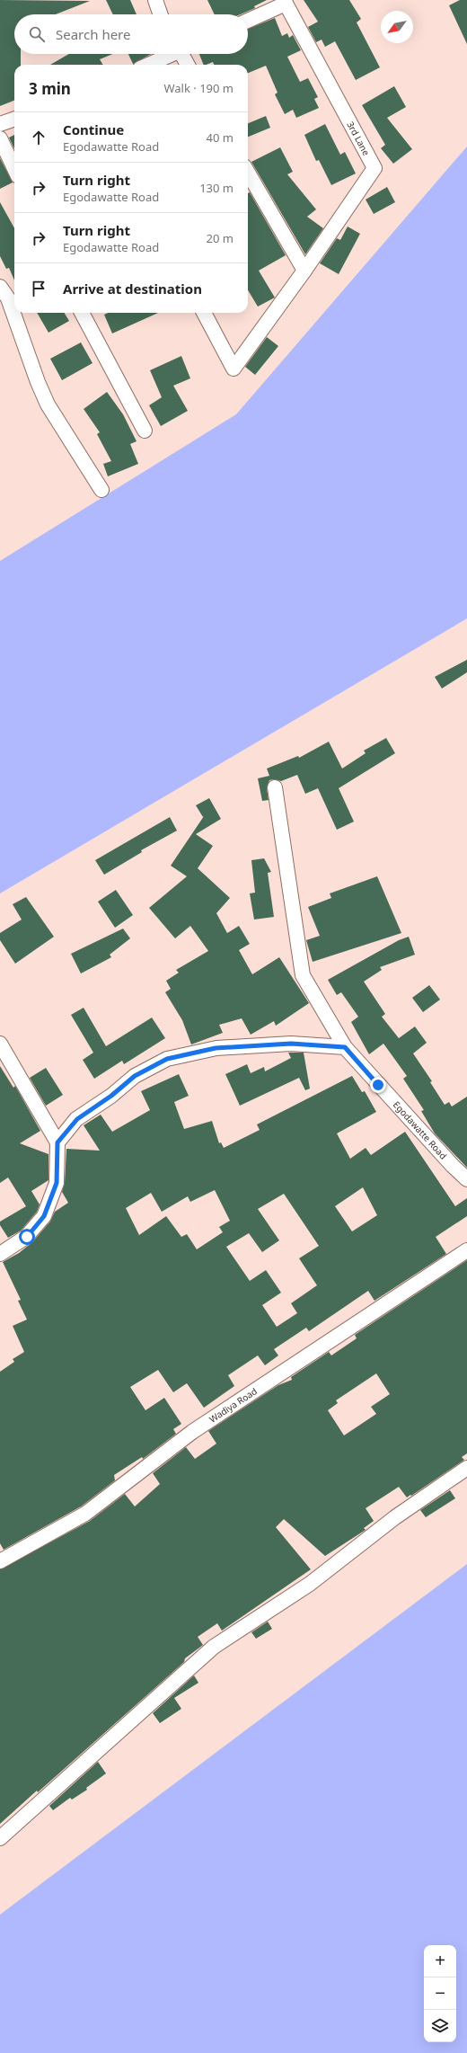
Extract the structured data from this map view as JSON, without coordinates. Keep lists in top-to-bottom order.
{
  "streets": {
    "street": ["3rd Lane", "Egodawatte Road", "Wadiya Road"]
  },
  "north": "bottom left",
  "page": {
    "search": "Search here",
    "heading": ["3 min", "Walk · 190 m"],
    "list": [
      ["Continue", "Egodawatte Road", "40 m"],
      ["Turn right", "Egodawatte Road", "130 m"],
      ["Turn right", "Egodawatte Road", "20 m"],
      "Arrive at destination"
    ],
    "map_buttons": ["+", "−"]
  }
}
